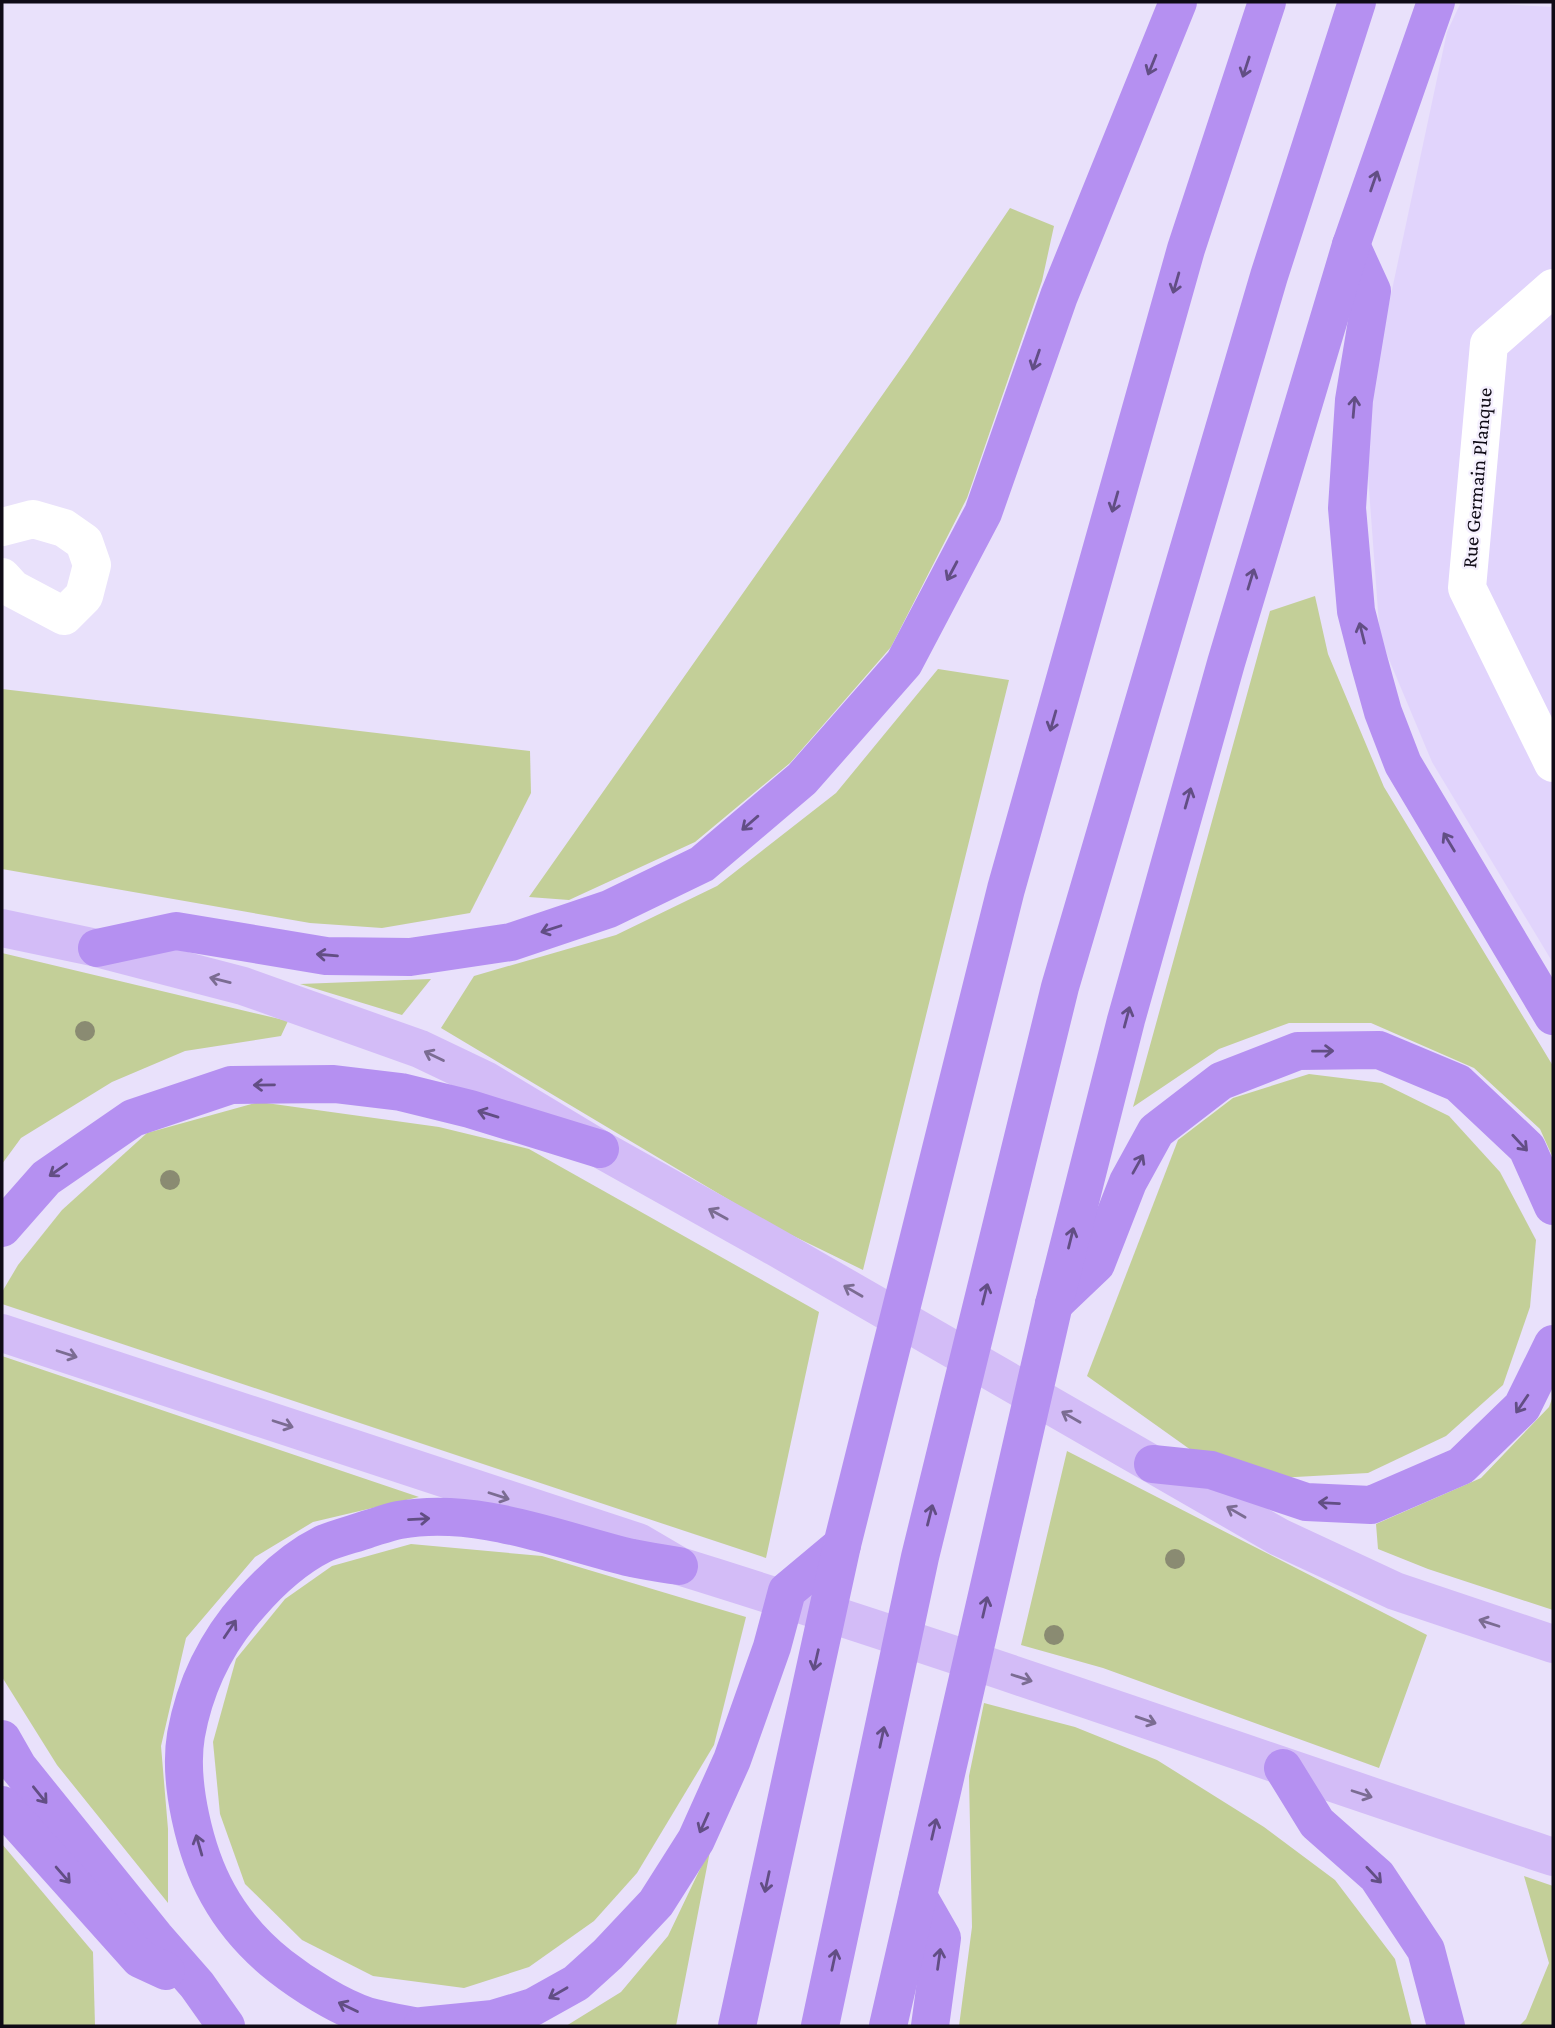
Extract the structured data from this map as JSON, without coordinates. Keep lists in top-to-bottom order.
{
  "streets": {
    "lane": ["Rue Germain Planque"]
  }
}
